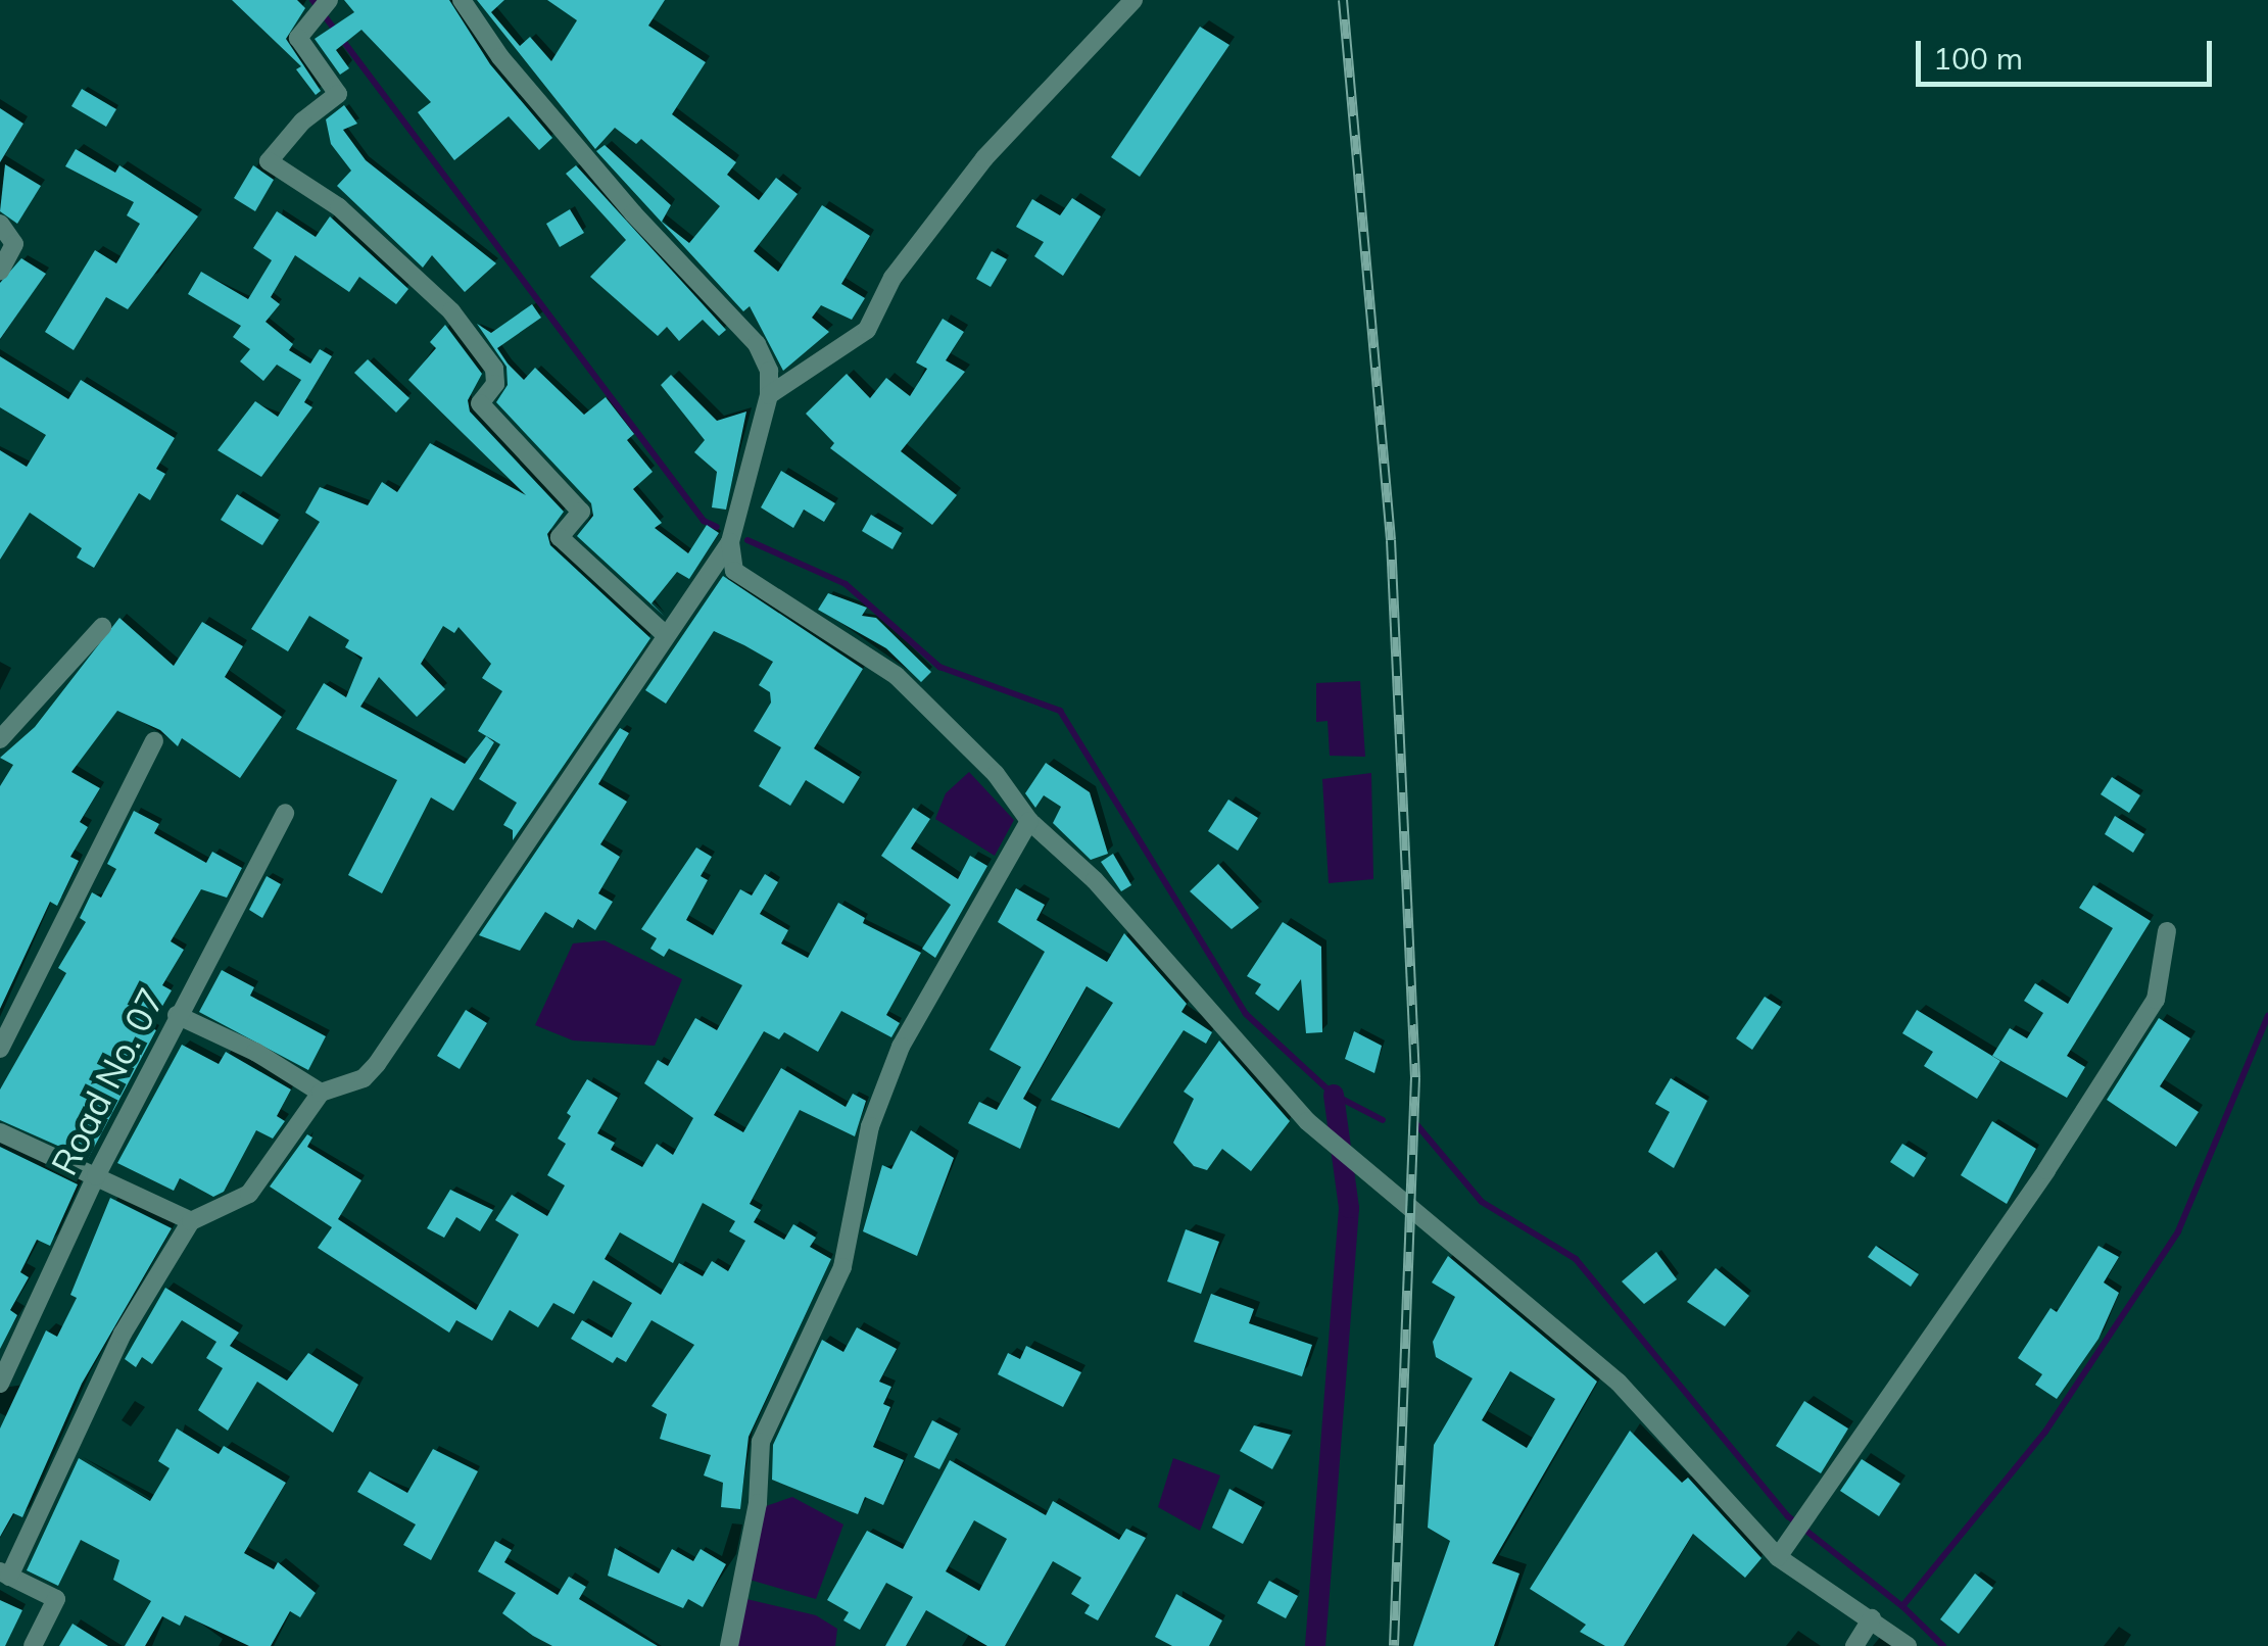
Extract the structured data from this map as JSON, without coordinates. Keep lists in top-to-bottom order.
{
  "streets": {
    "street": ["Road No. 07"]
  },
  "scale_bar": "100 m"
}
